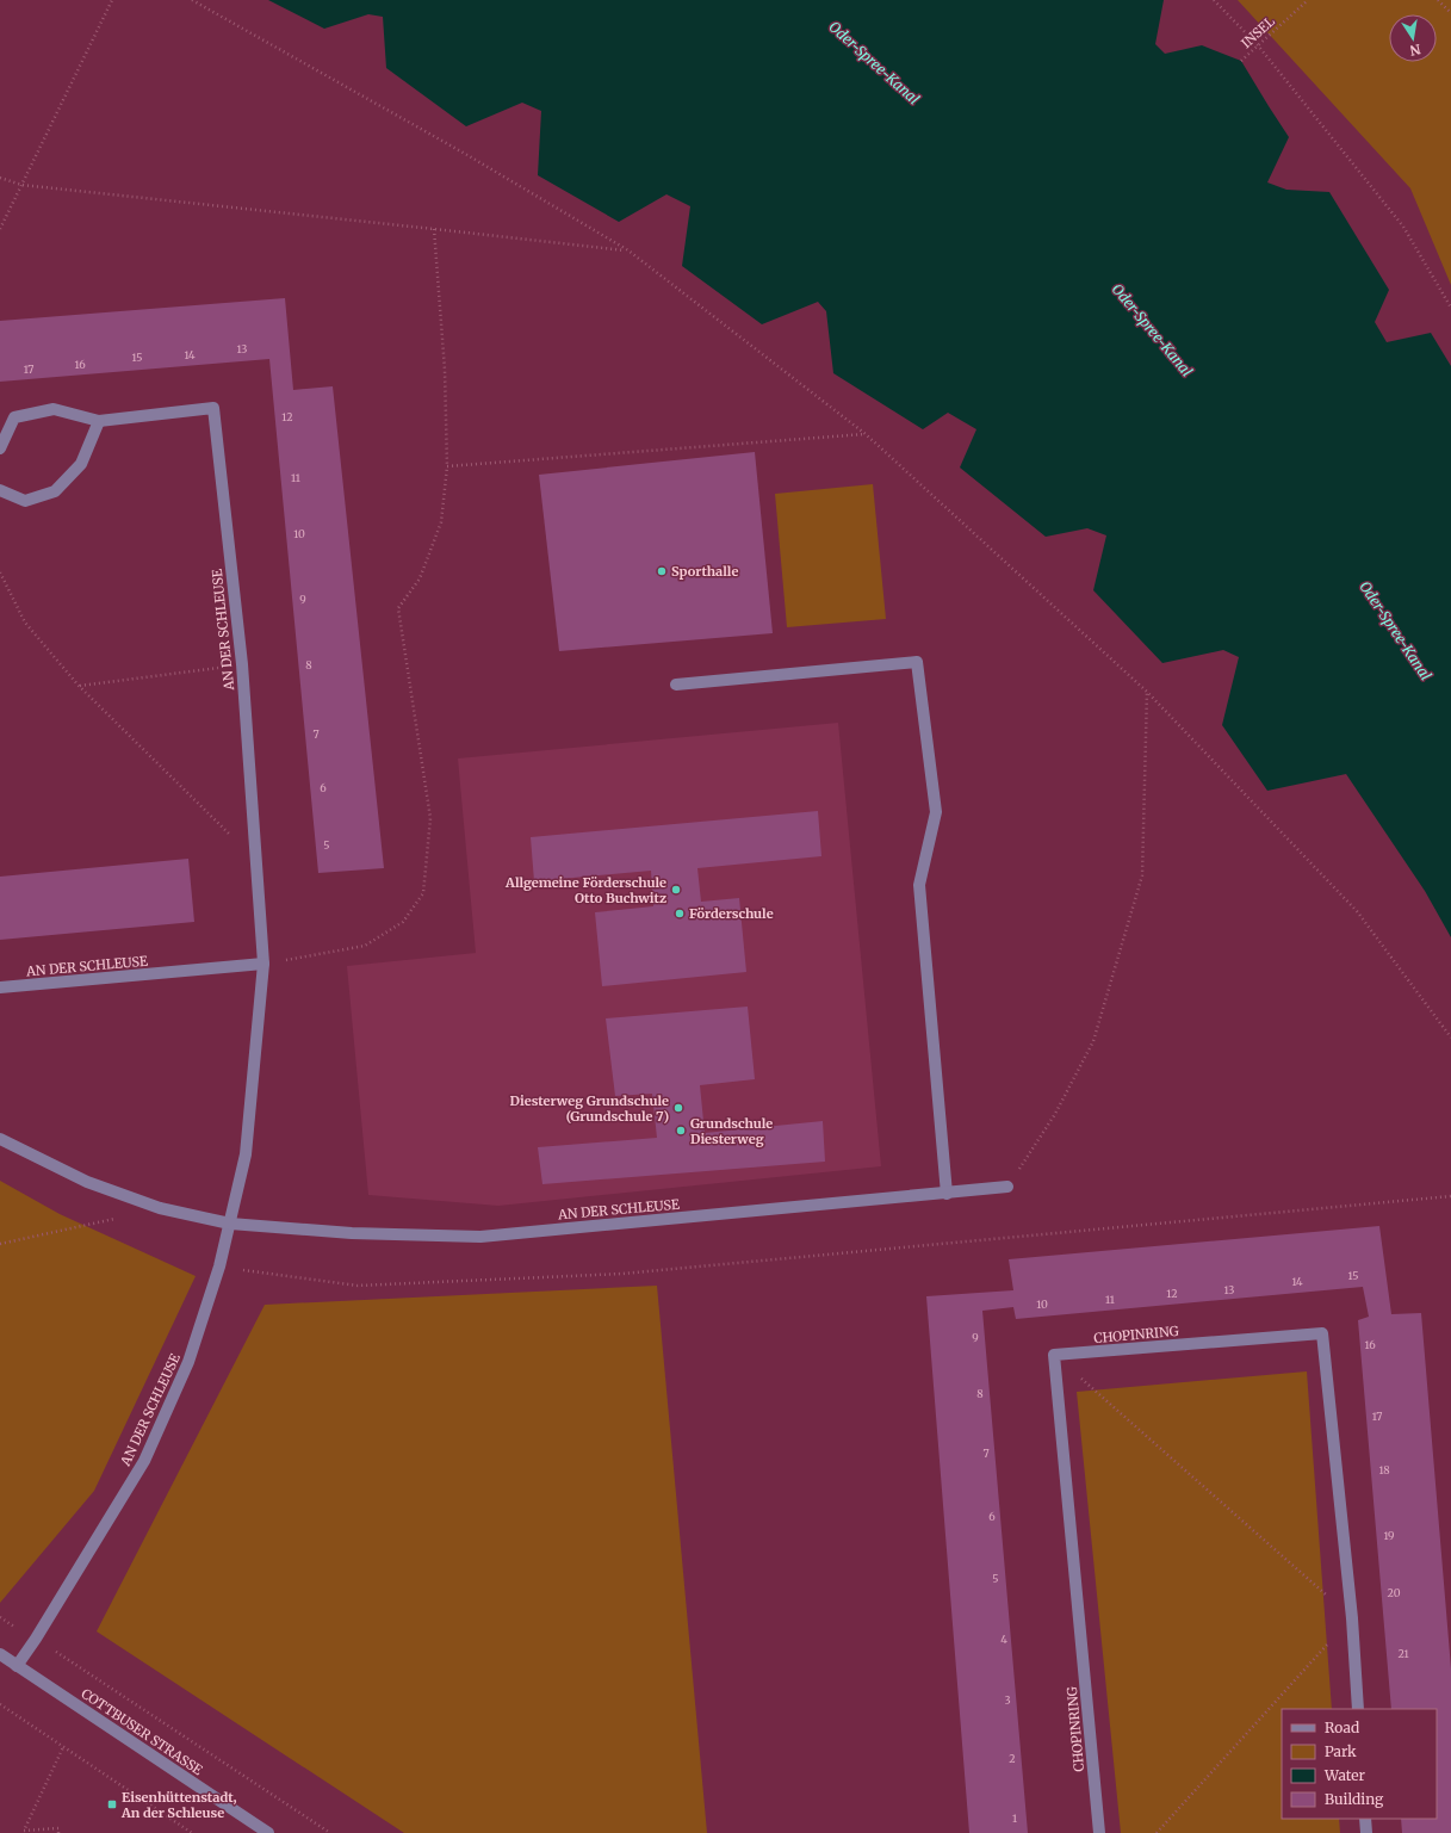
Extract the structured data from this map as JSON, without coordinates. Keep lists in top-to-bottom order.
{
  "streets": {
    "street": ["AN DER SCHLEUSE", "CHOPINRING", "COTTBUSER STRASSE"],
    "path": ["INSEL"]
  },
  "crossings": [
    ["AN DER SCHLEUSE", "COTTBUSER STRASSE"]
  ],
  "water": ["Oder-Spree-Kanal"],
  "places": {
    "other": [
      "Sporthalle",
      "Allgemeine Förderschule Otto Buchwitz",
      "Förderschule",
      "Diesterweg Grundschule (Grundschule 7)",
      "Grundschule Diesterweg"
    ],
    "transit": ["Eisenhüttenstadt, An der Schleuse"]
  },
  "house_numbers": [
    "13",
    "14",
    "15",
    "16",
    "17",
    "12",
    "11",
    "10",
    "9",
    "8",
    "7",
    "6",
    "5",
    "15",
    "14",
    "13",
    "12",
    "11",
    "10",
    "9",
    "16",
    "8",
    "17",
    "7",
    "18",
    "6",
    "19",
    "5",
    "20",
    "4",
    "21",
    "3",
    "2",
    "1"
  ],
  "legend": [
    "Road",
    "Park",
    "Water",
    "Building"
  ],
  "north": "bottom"
}
